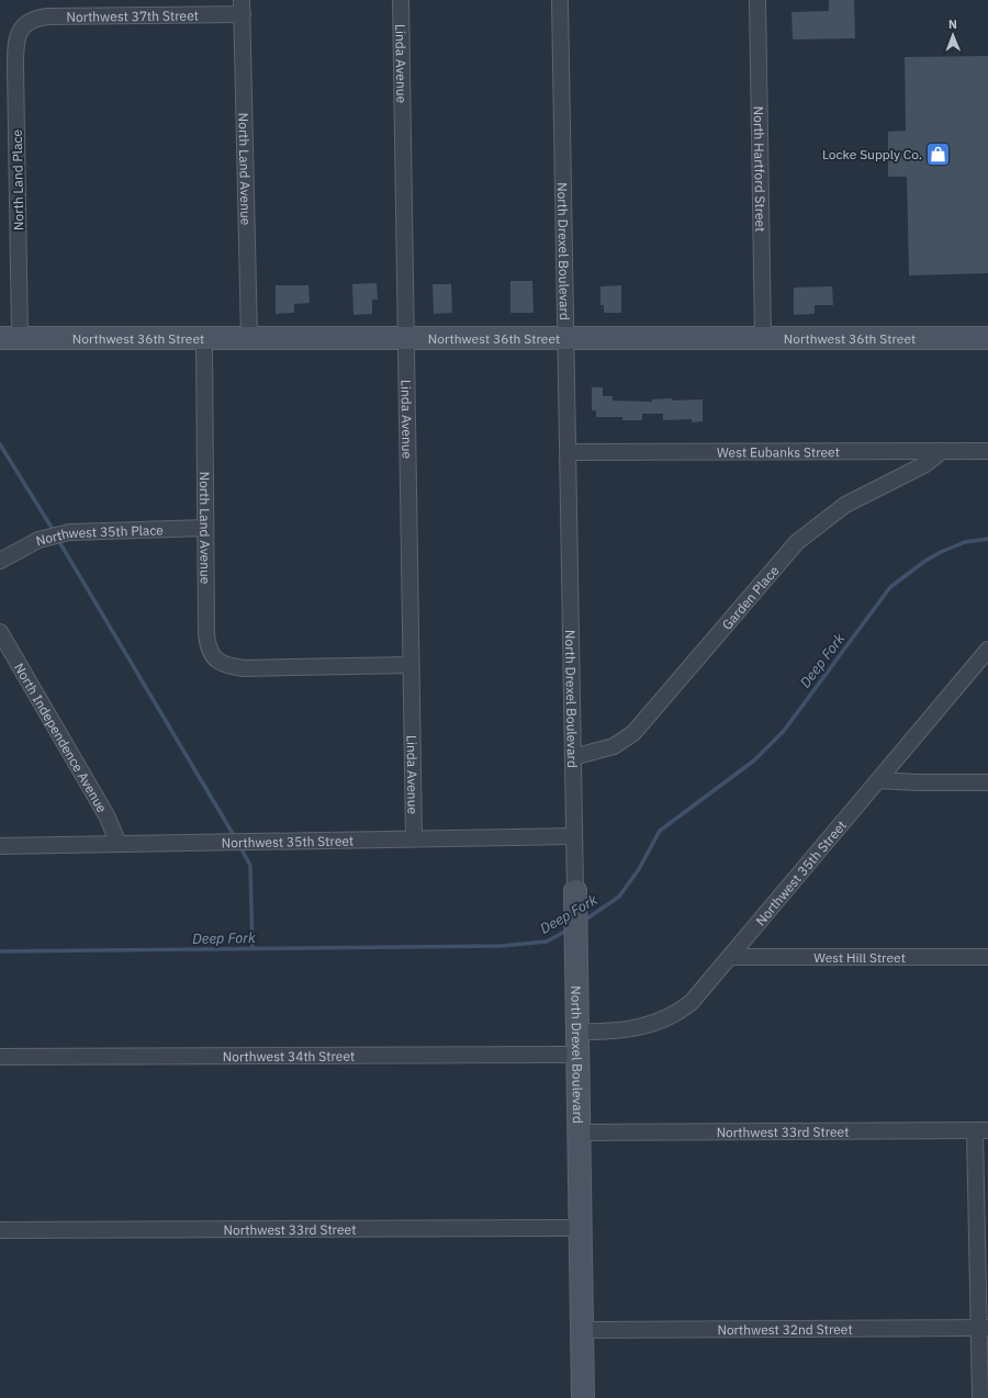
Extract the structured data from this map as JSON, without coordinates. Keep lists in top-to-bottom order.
{
  "streets": {
    "main road": ["North Drexel Boulevard", "Northwest 36th Street"],
    "street": [
      "Northwest 37th Street",
      "Linda Avenue",
      "North Land Avenue",
      "North Hartford Street",
      "North Land Place",
      "West Eubanks Street",
      "Northwest 35th Place",
      "Garden Place",
      "North Independence Avenue",
      "Northwest 35th Street",
      "West Hill Street",
      "Northwest 34th Street",
      "Northwest 33rd Street",
      "Northwest 32nd Street"
    ]
  },
  "crossings": [
    ["Northwest 37th Street", "North Land Avenue"],
    ["Northwest 37th Street", "North Land Place"],
    ["Linda Avenue", "North Land Avenue"],
    ["Linda Avenue", "Northwest 36th Street"],
    ["Linda Avenue", "Northwest 35th Street"],
    ["North Land Avenue", "Northwest 36th Street"],
    ["North Land Avenue", "Northwest 35th Place"],
    ["North Hartford Street", "Northwest 36th Street"],
    ["North Land Place", "Northwest 36th Street"],
    ["North Drexel Boulevard", "Northwest 36th Street"],
    ["North Drexel Boulevard", "West Eubanks Street"],
    ["North Drexel Boulevard", "Garden Place"],
    ["North Drexel Boulevard", "Northwest 35th Street"],
    ["North Drexel Boulevard", "Northwest 34th Street"],
    ["North Drexel Boulevard", "Northwest 33rd Street"],
    ["North Drexel Boulevard", "Northwest 32nd Street"],
    ["West Eubanks Street", "Garden Place"],
    ["North Independence Avenue", "Northwest 35th Street"],
    ["Northwest 35th Street", "West Hill Street"]
  ],
  "water": ["Deep Fork"],
  "places": {
    "shop": ["Locke Supply Co."]
  },
  "north": "top"
}
